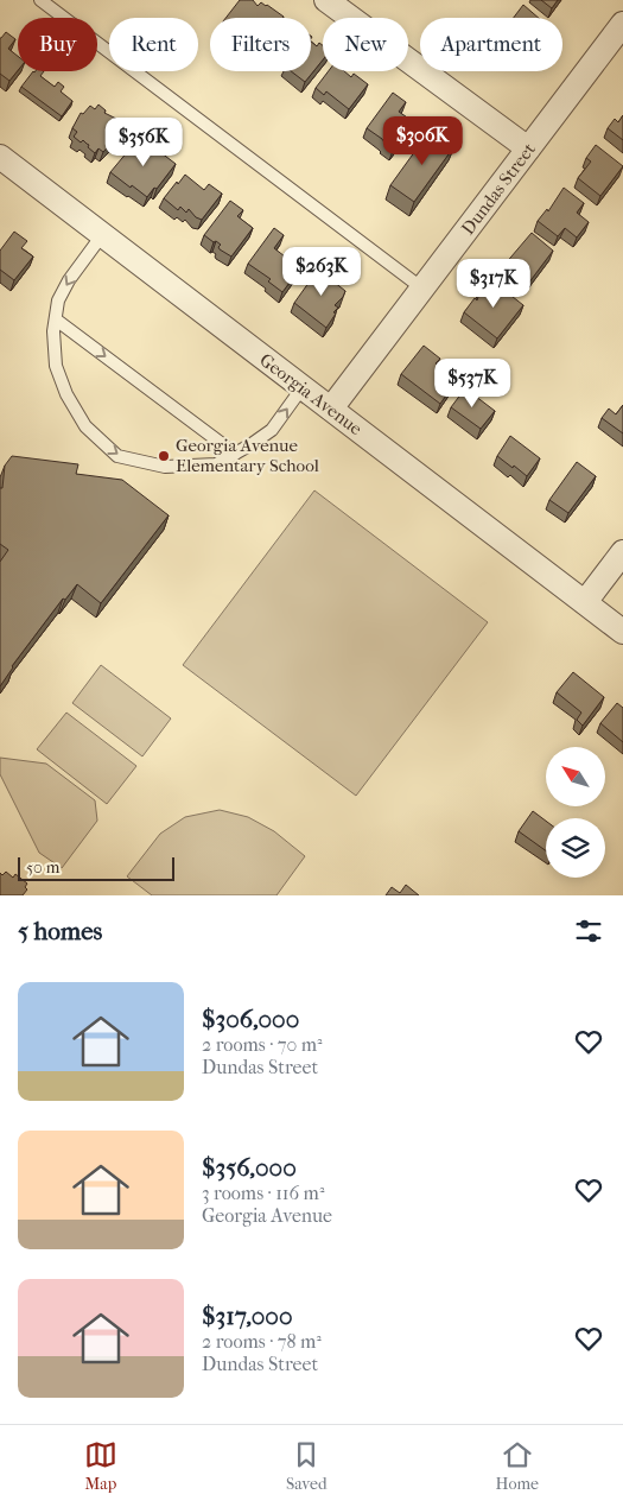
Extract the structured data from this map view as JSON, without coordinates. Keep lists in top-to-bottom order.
{
  "streets": {
    "street": ["Dundas Street", "Georgia Avenue"]
  },
  "crossings": [
    ["Dundas Street", "Georgia Avenue"]
  ],
  "places": ["Georgia Avenue Elementary School"],
  "scale_bar": "50 m",
  "north": "top left",
  "page": {
    "chip": [
      "Buy",
      "Rent",
      "Filters",
      "New",
      "Apartment"
    ],
    "price": [
      "$306K",
      "$356K",
      "$263K",
      "$317K",
      "$537K"
    ],
    "scale": "50 m",
    "heading": "5 homes",
    "list": [
      {
        "name": "$306,000",
        "note": "2 rooms · 70 m² · Dundas Street"
      },
      {
        "name": "$356,000",
        "note": "3 rooms · 116 m² · Georgia Avenue"
      },
      {
        "name": "$317,000",
        "note": "2 rooms · 78 m² · Dundas Street"
      }
    ],
    "tabs": ["Map", "Saved", "Home"]
  }
}
